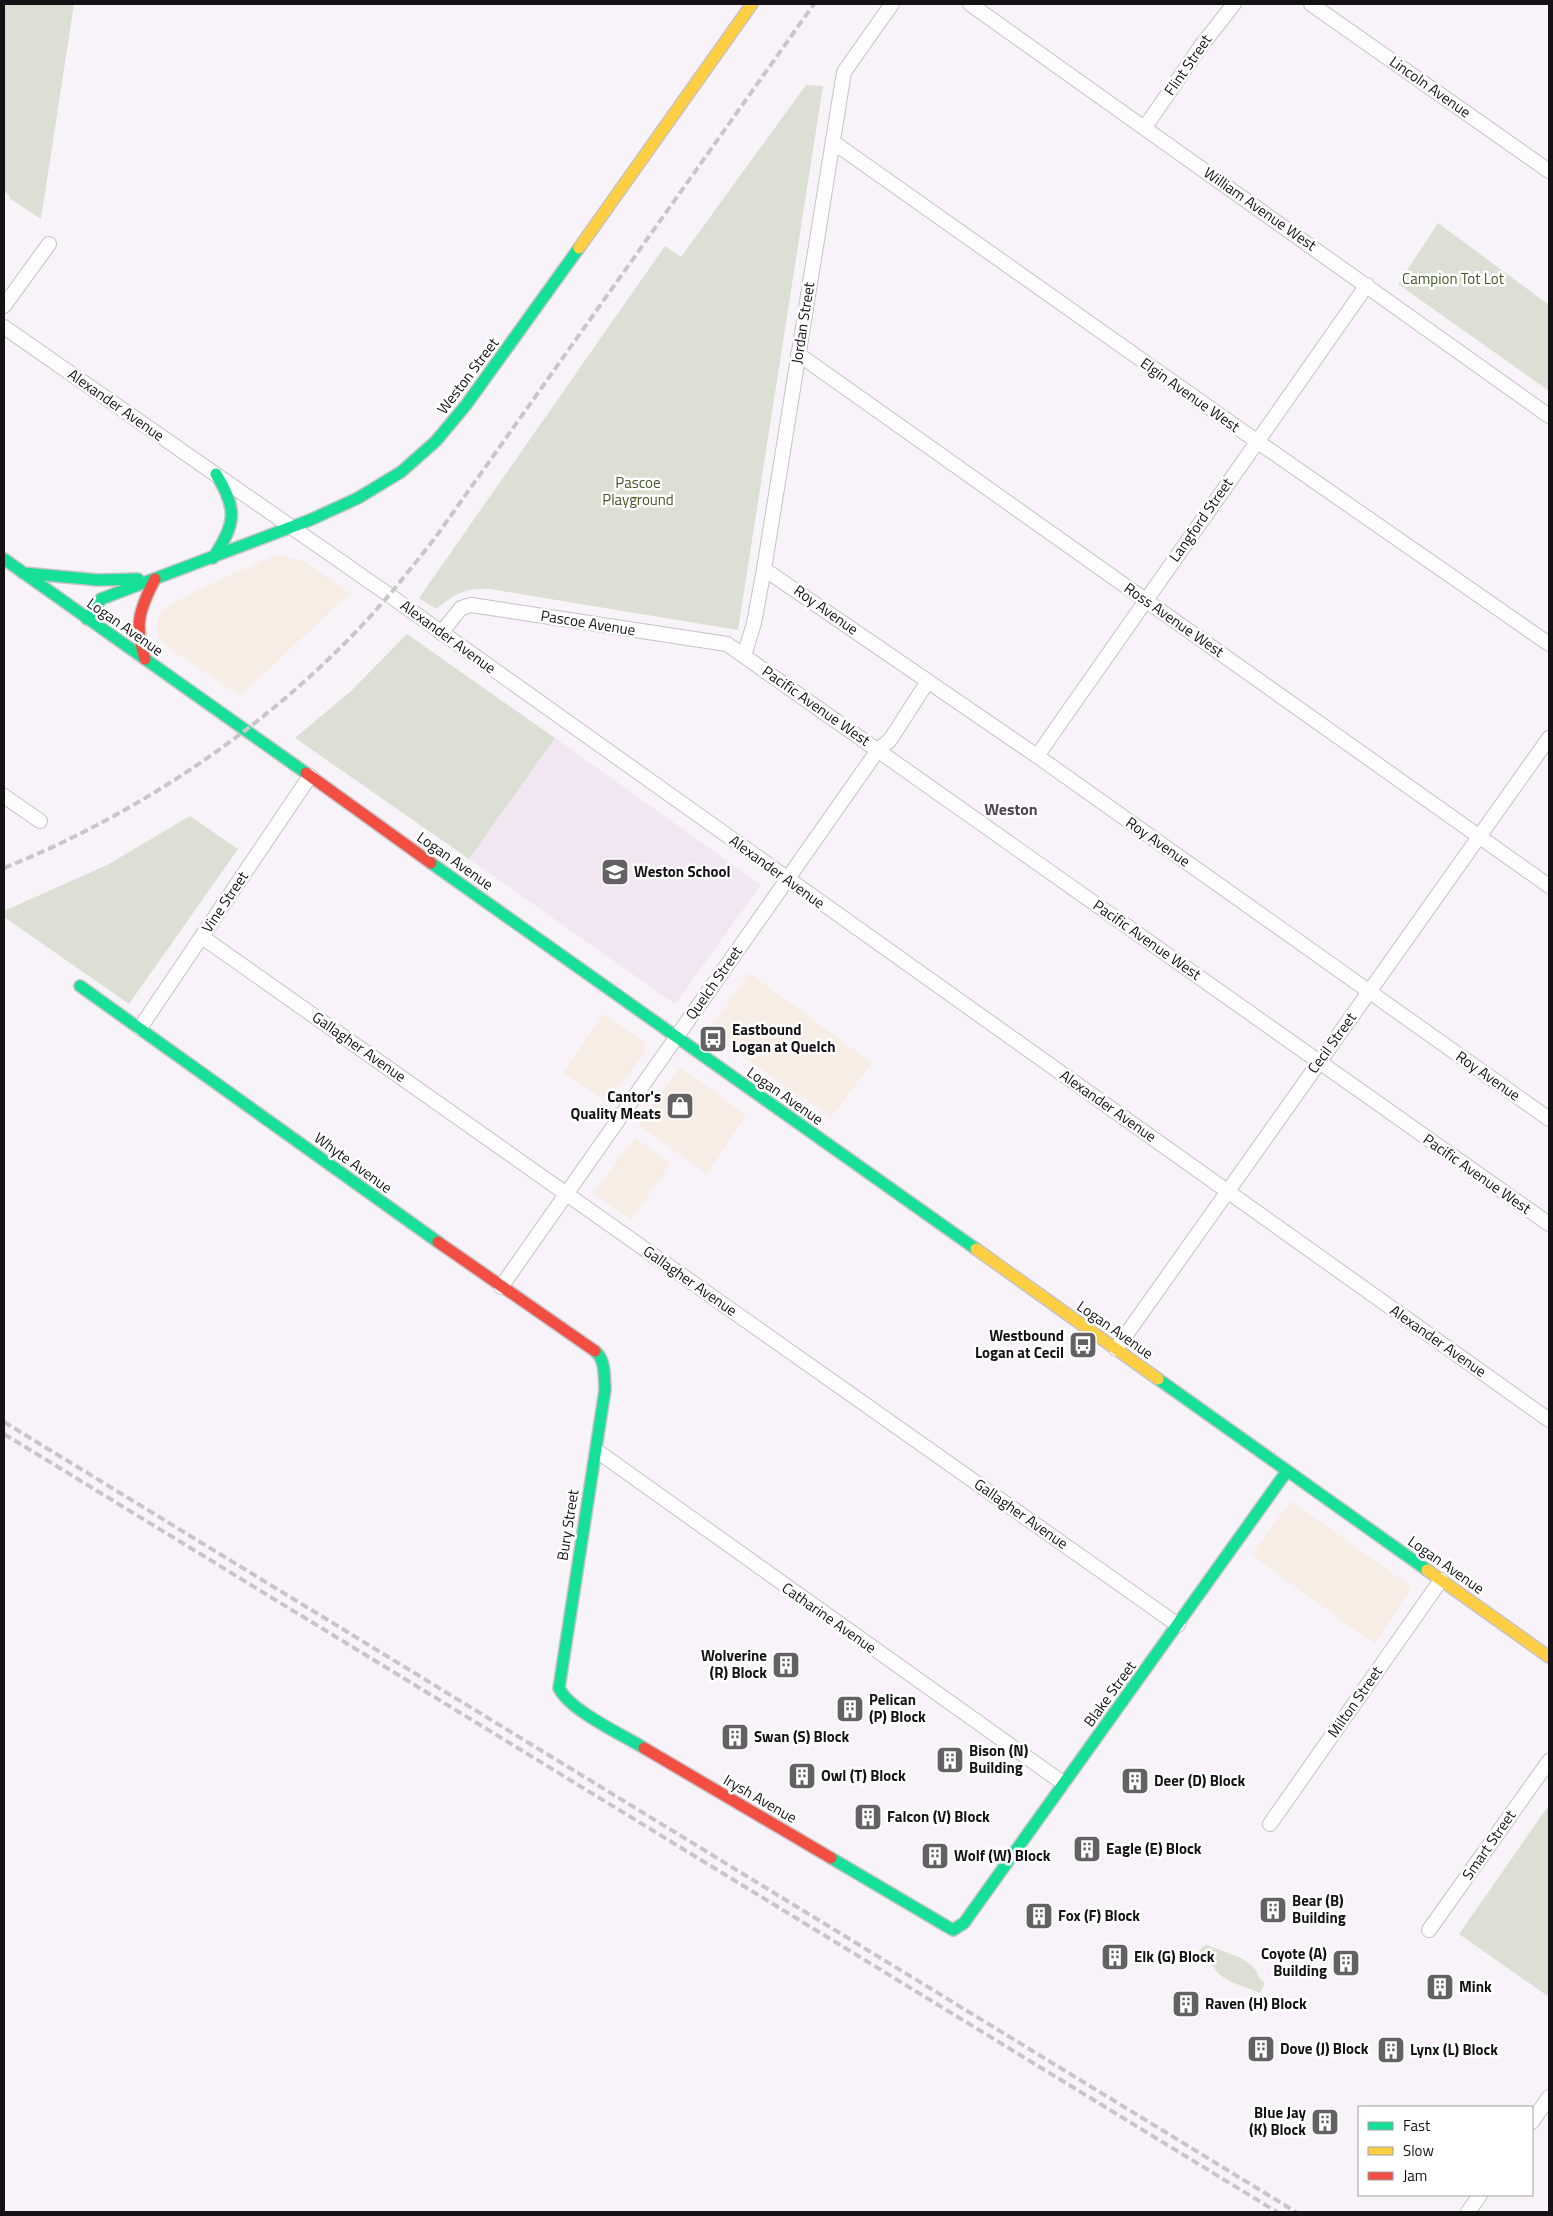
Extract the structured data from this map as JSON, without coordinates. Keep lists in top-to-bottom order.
{
  "streets": {
    "main road": [
      "Weston Street",
      "Logan Avenue",
      "Whyte Avenue",
      "Bury Street",
      "Blake Street",
      "Irysh Avenue"
    ],
    "street": [
      "Flint Street",
      "Lincoln Avenue",
      "William Avenue West",
      "Jordan Street",
      "Elgin Avenue West",
      "Alexander Avenue",
      "Langford Street",
      "Roy Avenue",
      "Ross Avenue West",
      "Pascoe Avenue",
      "Pacific Avenue West",
      "Vine Street",
      "Quelch Street",
      "Cecil Street",
      "Gallagher Avenue",
      "Catharine Avenue",
      "Milton Street",
      "Smart Street"
    ]
  },
  "crossings": [
    ["Flint Street", "William Avenue West"],
    ["William Avenue West", "Langford Street"],
    ["Jordan Street", "Elgin Avenue West"],
    ["Jordan Street", "Roy Avenue"],
    ["Jordan Street", "Ross Avenue West"],
    ["Jordan Street", "Pascoe Avenue"],
    ["Jordan Street", "Pacific Avenue West"],
    ["Weston Street", "Alexander Avenue"],
    ["Weston Street", "Logan Avenue"],
    ["Elgin Avenue West", "Langford Street"],
    ["Alexander Avenue", "Pascoe Avenue"],
    ["Alexander Avenue", "Quelch Street"],
    ["Alexander Avenue", "Cecil Street"],
    ["Langford Street", "Roy Avenue"],
    ["Langford Street", "Ross Avenue West"],
    ["Roy Avenue", "Quelch Street"],
    ["Roy Avenue", "Cecil Street"],
    ["Ross Avenue West", "Cecil Street"],
    ["Pascoe Avenue", "Pacific Avenue West"],
    ["Logan Avenue", "Vine Street"],
    ["Logan Avenue", "Quelch Street"],
    ["Logan Avenue", "Cecil Street"],
    ["Logan Avenue", "Blake Street"],
    ["Logan Avenue", "Milton Street"],
    ["Pacific Avenue West", "Quelch Street"],
    ["Pacific Avenue West", "Cecil Street"],
    ["Vine Street", "Gallagher Avenue"],
    ["Vine Street", "Whyte Avenue"],
    ["Quelch Street", "Gallagher Avenue"],
    ["Quelch Street", "Whyte Avenue"],
    ["Gallagher Avenue", "Blake Street"],
    ["Whyte Avenue", "Bury Street"],
    ["Bury Street", "Catharine Avenue"],
    ["Bury Street", "Irysh Avenue"],
    ["Catharine Avenue", "Blake Street"],
    ["Blake Street", "Irysh Avenue"]
  ],
  "districts": ["Weston"],
  "parks": ["Campion Tot Lot", "Pascoe Playground"],
  "places": {
    "school or university": ["Weston School"],
    "bus stop": ["Eastbound Logan at Quelch", "Westbound Logan at Cecil"],
    "shop": ["Cantor's Quality Meats"],
    "building": [
      "Wolverine (R) Block",
      "Pelican (P) Block",
      "Swan (S) Block",
      "Bison (N) Building",
      "Owl (T) Block",
      "Deer (D) Block",
      "Falcon (V) Block",
      "Eagle (E) Block",
      "Wolf (W) Block",
      "Bear (B) Building",
      "Fox (F) Block",
      "Elk (G) Block",
      "Coyote (A) Building",
      "Mink",
      "Raven (H) Block",
      "Dove (J) Block",
      "Lynx (L) Block",
      "Blue Jay (K) Block"
    ]
  },
  "legend": ["Fast", "Slow", "Jam"]
}
